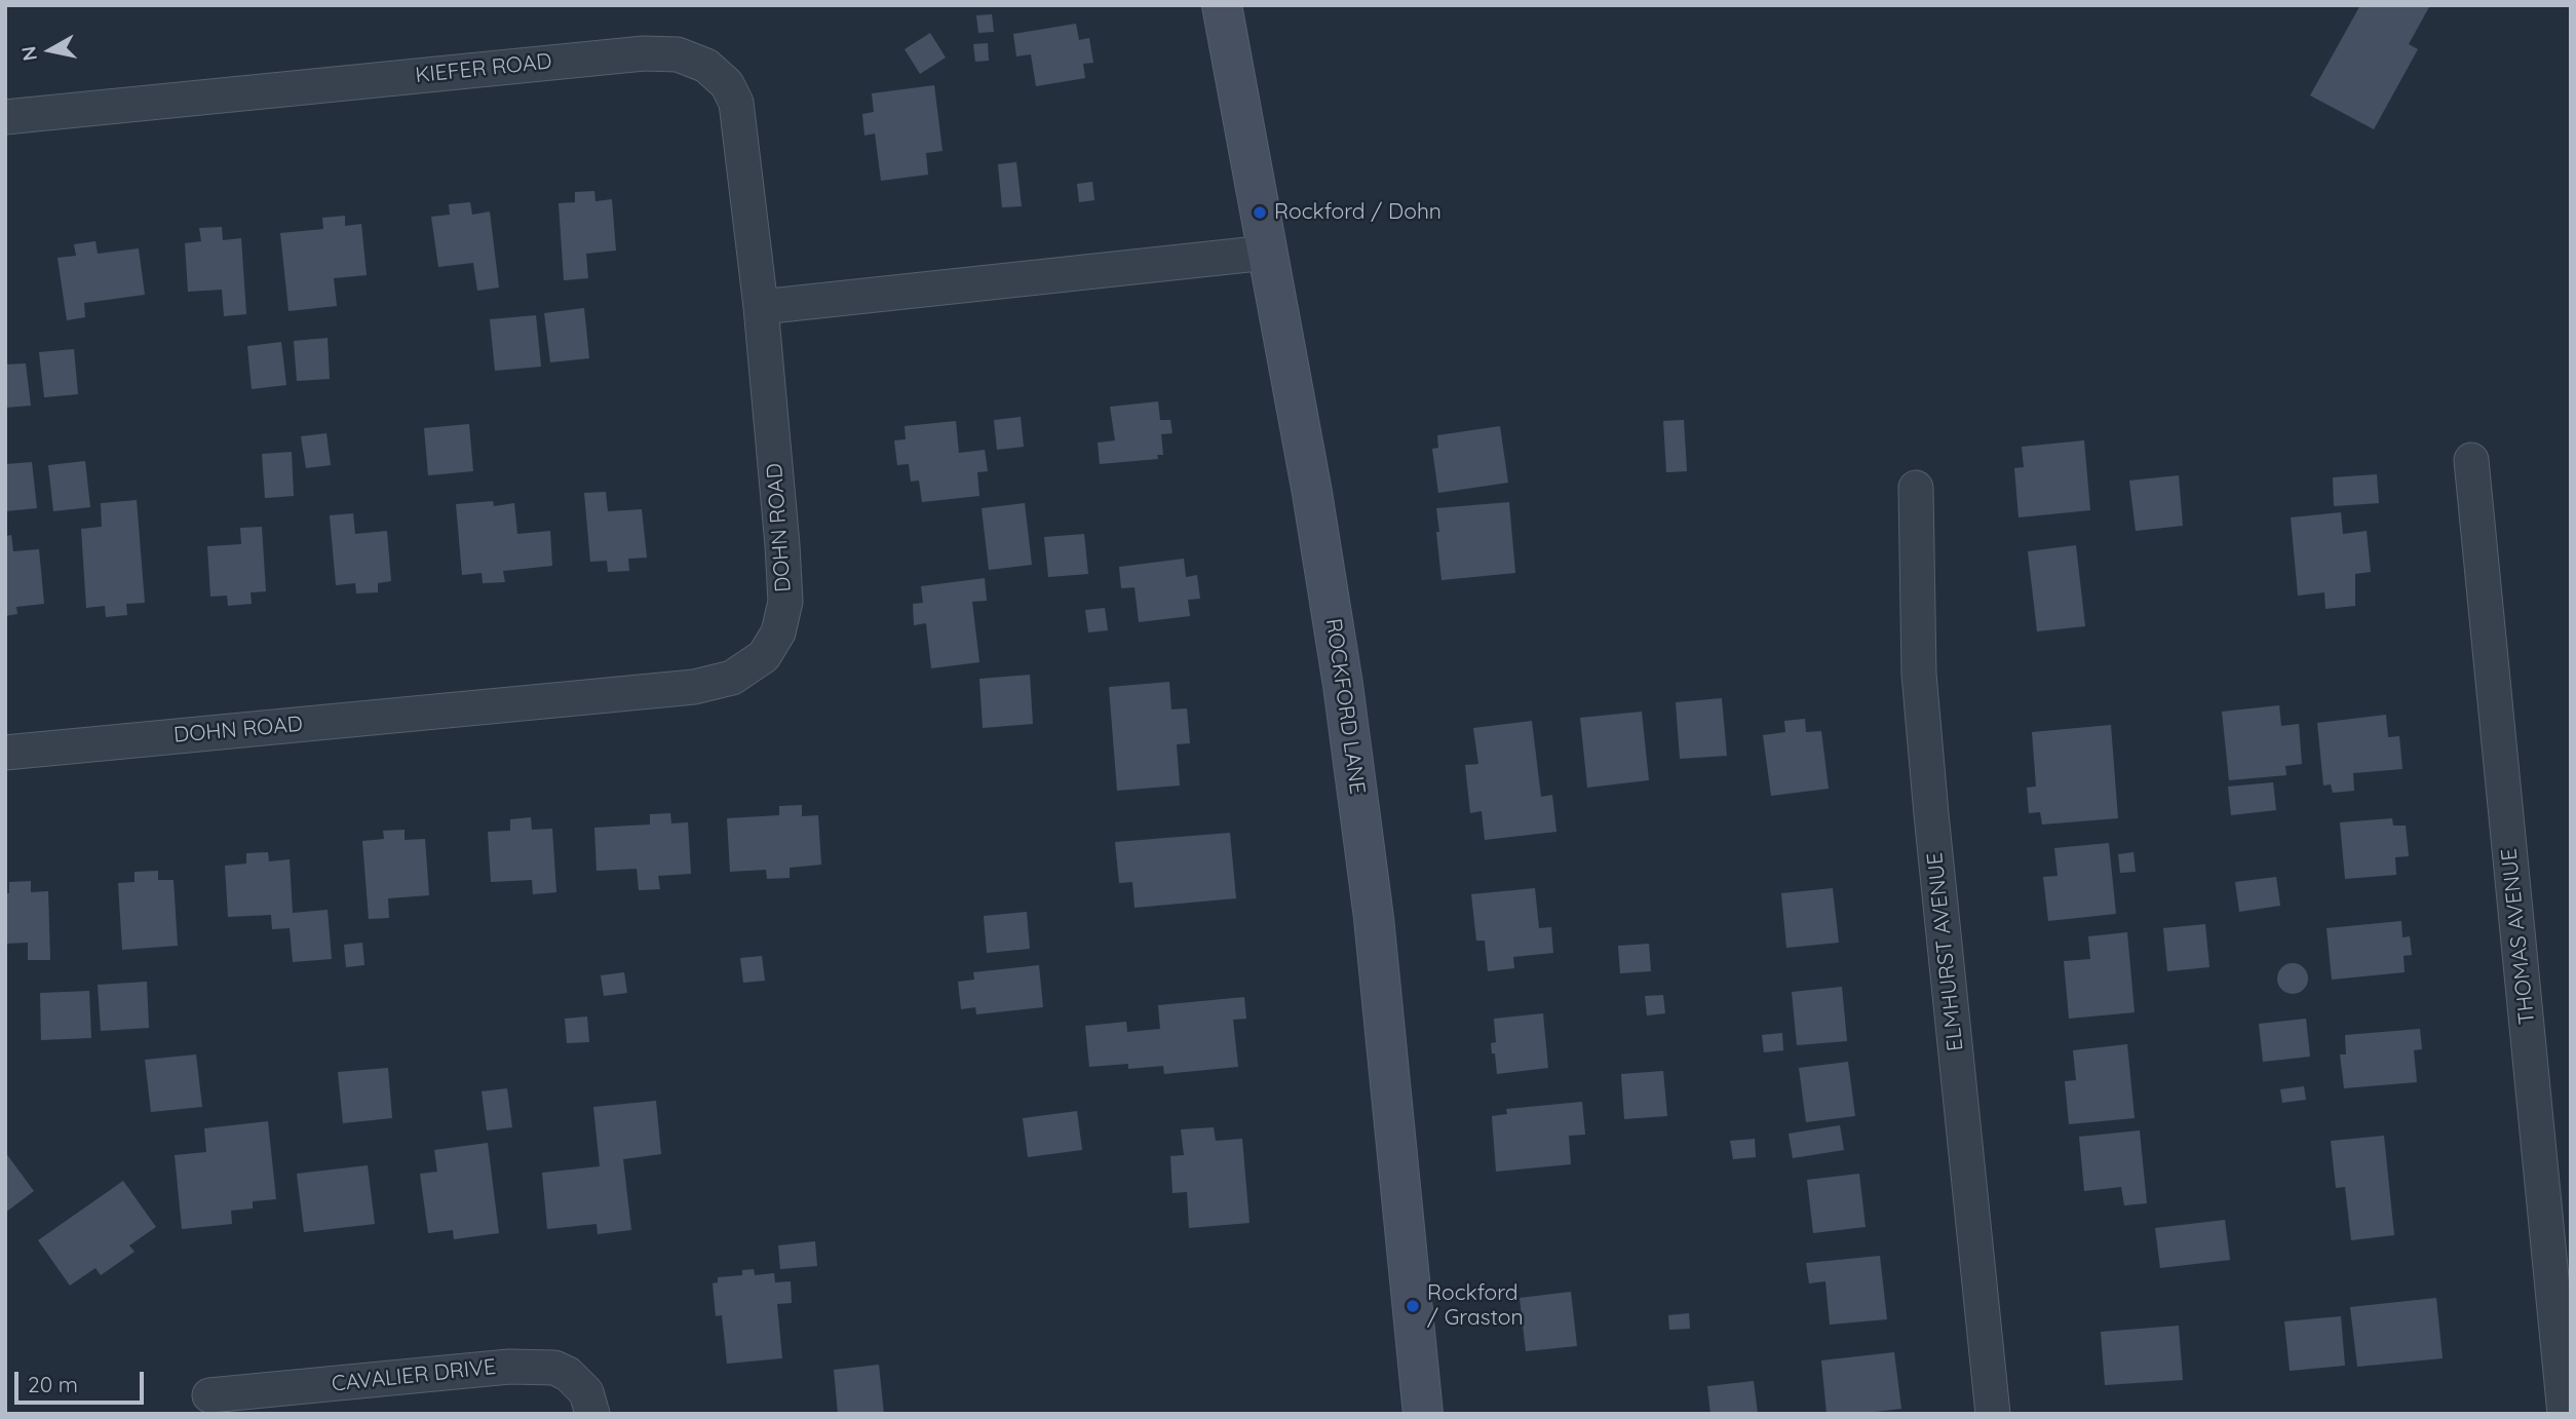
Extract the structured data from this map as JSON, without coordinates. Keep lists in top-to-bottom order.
{
  "streets": {
    "main road": ["ROCKFORD LANE"],
    "street": [
      "KIEFER ROAD",
      "DOHN ROAD",
      "THOMAS AVENUE",
      "ELMHURST AVENUE",
      "CAVALIER DRIVE"
    ]
  },
  "crossings": [
    ["KIEFER ROAD", "DOHN ROAD"]
  ],
  "places": ["Rockford / Dohn", "Rockford / Graston"],
  "scale_bar": "20 m",
  "north": "left"
}
